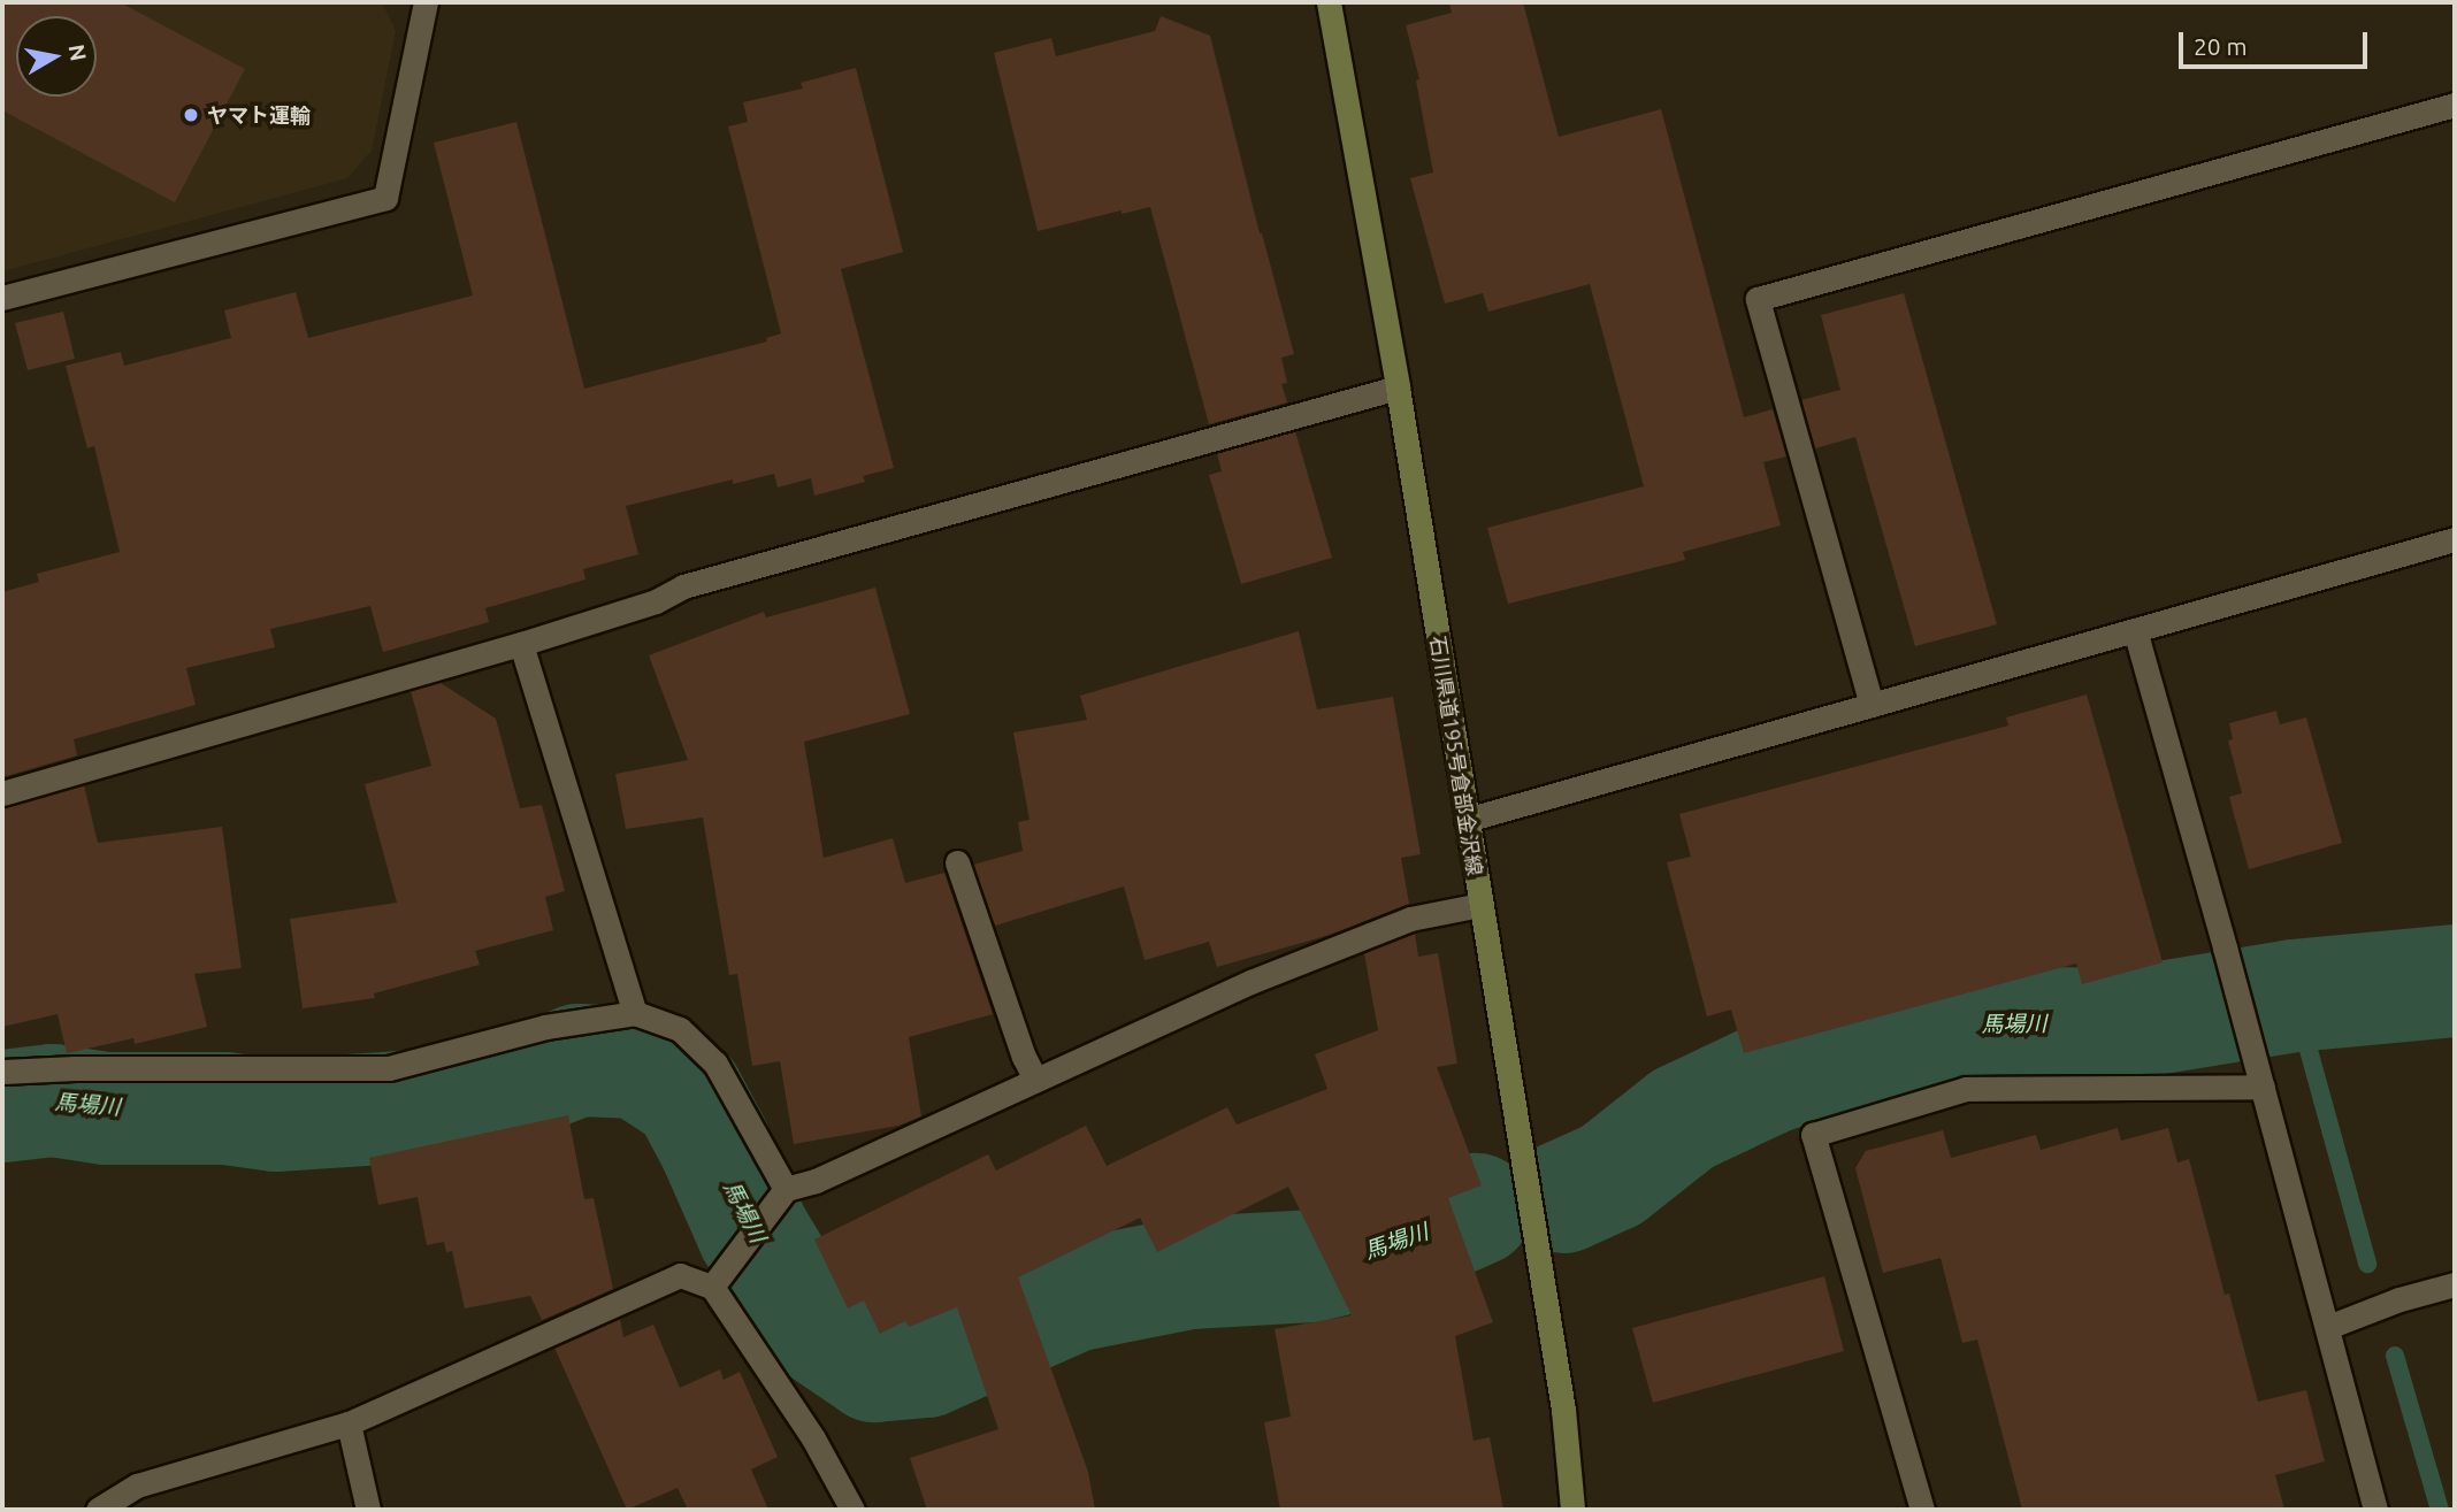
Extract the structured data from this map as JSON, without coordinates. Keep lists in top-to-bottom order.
{
  "streets": {
    "main road": ["石川県道195号倉部金沢線"]
  },
  "water": ["馬場川"],
  "places": ["ヤマト運輸"],
  "scale_bar": "20 m",
  "north": "right"
}
